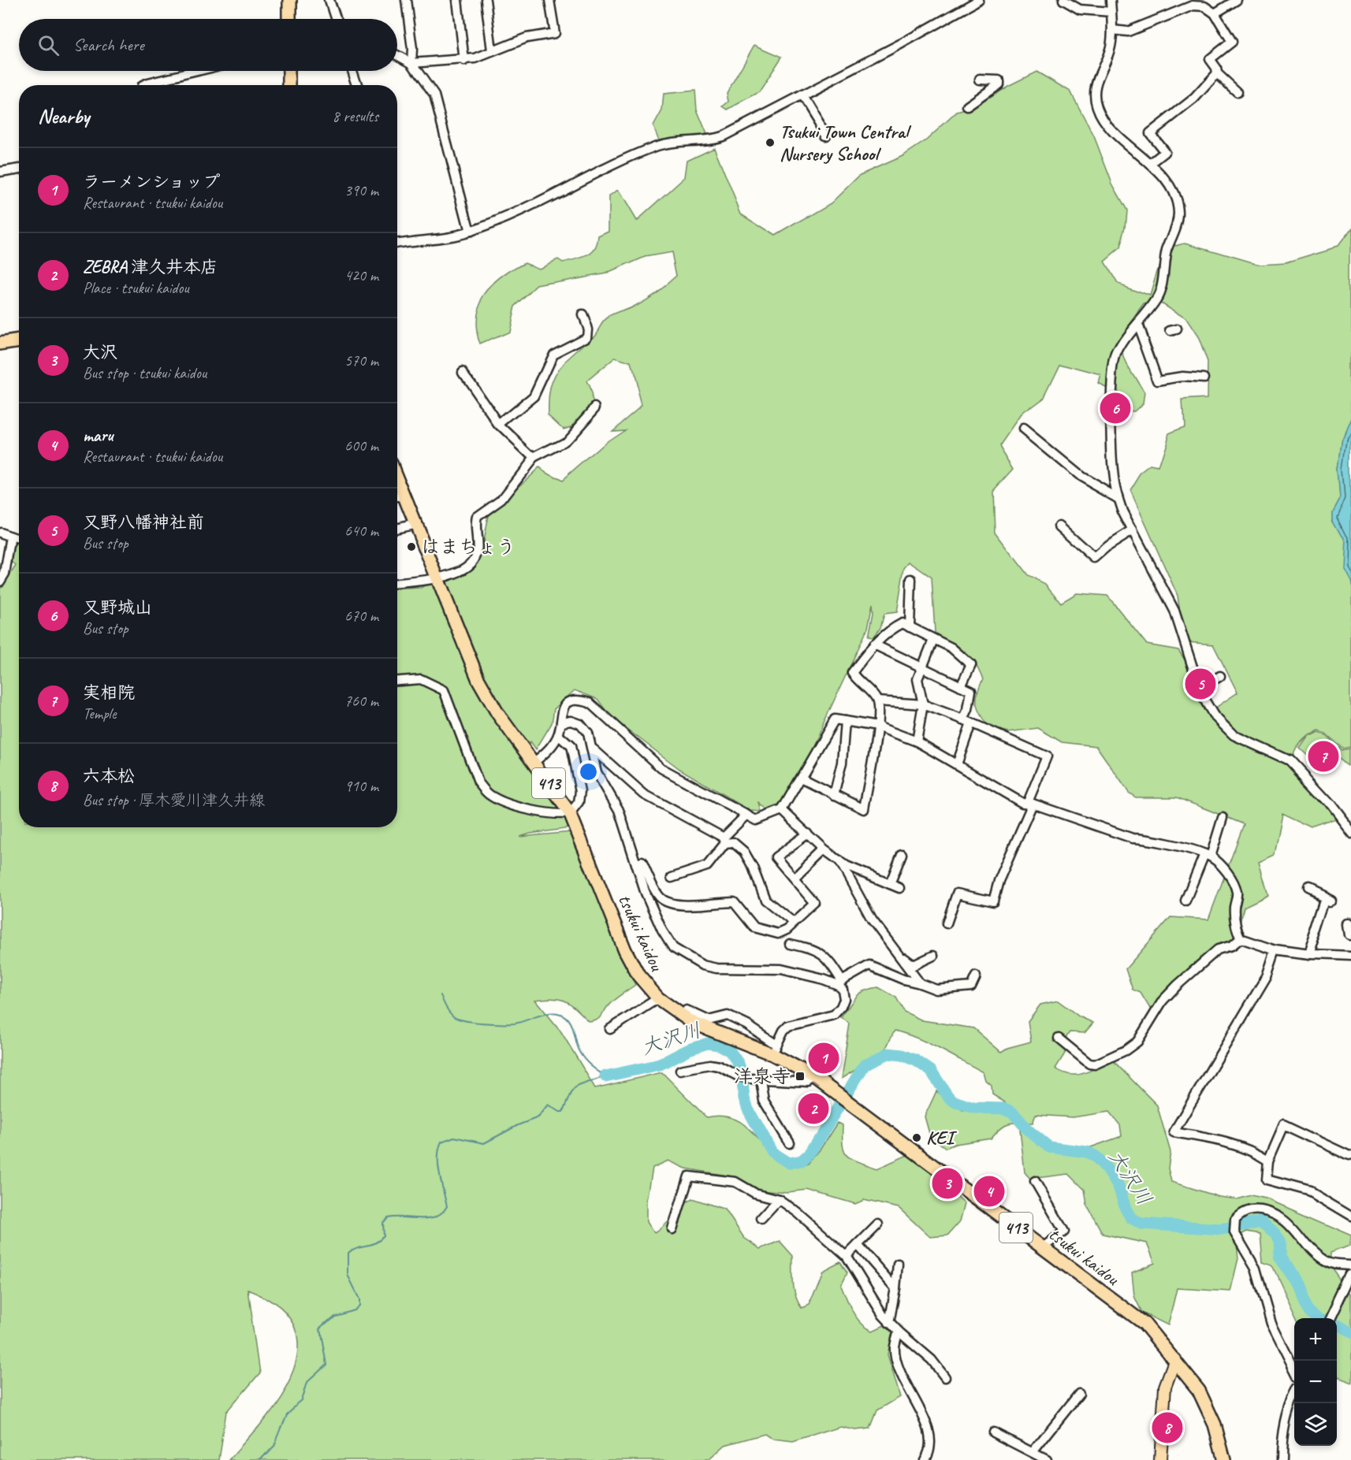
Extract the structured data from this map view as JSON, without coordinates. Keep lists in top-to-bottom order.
{
  "streets": {
    "highway": ["413", "tsukui kaidou"]
  },
  "water": ["大沢川"],
  "places": {
    "other": ["Tsukui Town Central Nursery School", "はまちょう", "KEI"],
    "transit": ["洋泉寺"]
  },
  "page": {
    "search": "Search here",
    "heading": ["Nearby", "8 results"],
    "list": [
      {
        "mark": "1",
        "name": "ラーメンショップ",
        "note": "Restaurant · tsukui kaidou",
        "value": "390 m"
      },
      {
        "mark": "2",
        "name": "ZEBRA 津久井本店",
        "note": "Place · tsukui kaidou",
        "value": "420 m"
      },
      {
        "mark": "3",
        "name": "大沢",
        "note": "Bus stop · tsukui kaidou",
        "value": "570 m"
      },
      {
        "mark": "4",
        "name": "maru",
        "note": "Restaurant · tsukui kaidou",
        "value": "600 m"
      },
      {
        "mark": "5",
        "name": "又野八幡神社前",
        "note": "Bus stop",
        "value": "640 m"
      },
      {
        "mark": "6",
        "name": "又野城山",
        "note": "Bus stop",
        "value": "670 m"
      },
      {
        "mark": "7",
        "name": "実相院",
        "note": "Temple",
        "value": "760 m"
      },
      {
        "mark": "8",
        "name": "六本松",
        "note": "Bus stop · 厚木愛川津久井線",
        "value": "910 m"
      }
    ],
    "pins": [
      "6",
      "5",
      "7",
      "1",
      "2",
      "3",
      "4",
      "8"
    ],
    "map_buttons": ["+", "−"]
  }
}
